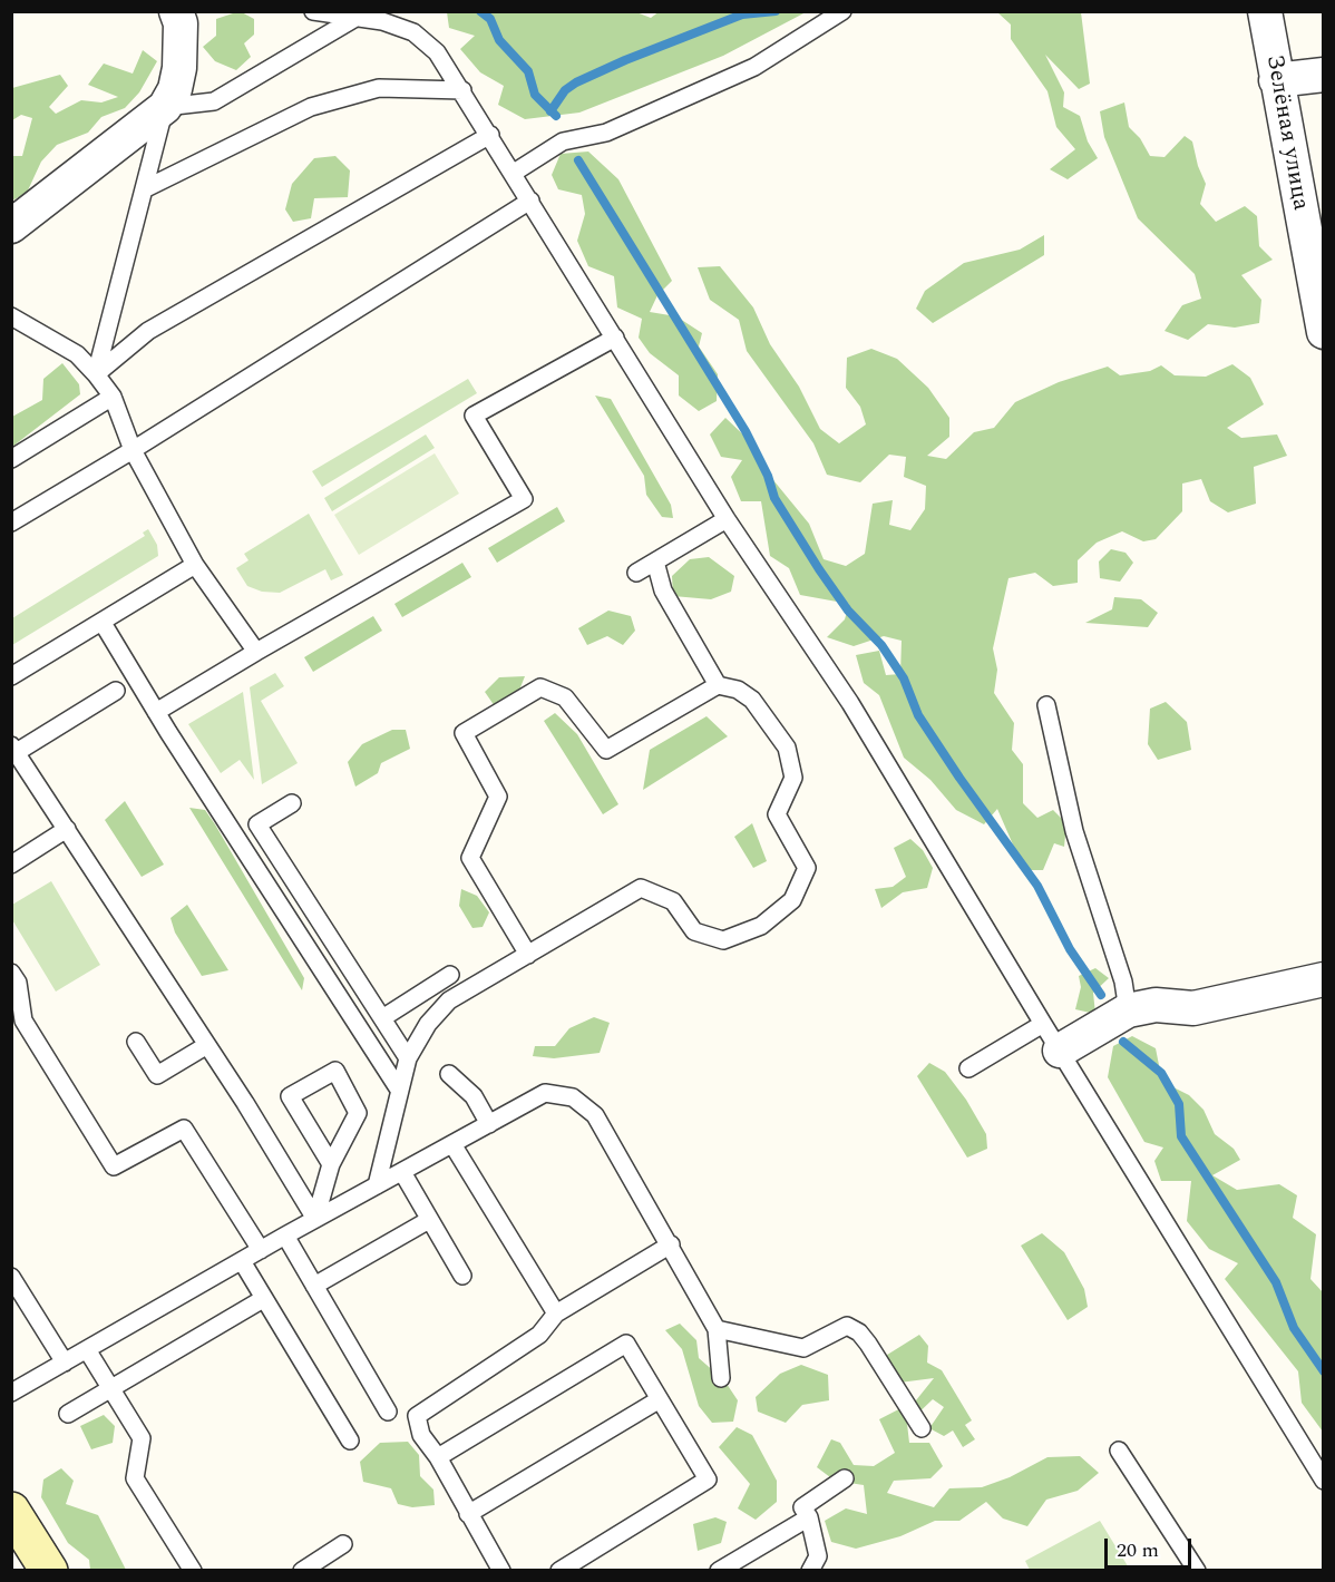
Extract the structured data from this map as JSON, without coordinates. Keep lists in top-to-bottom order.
{
  "streets": {
    "street": ["Зелёная улица"]
  },
  "scale_bar": "20 m"
}
